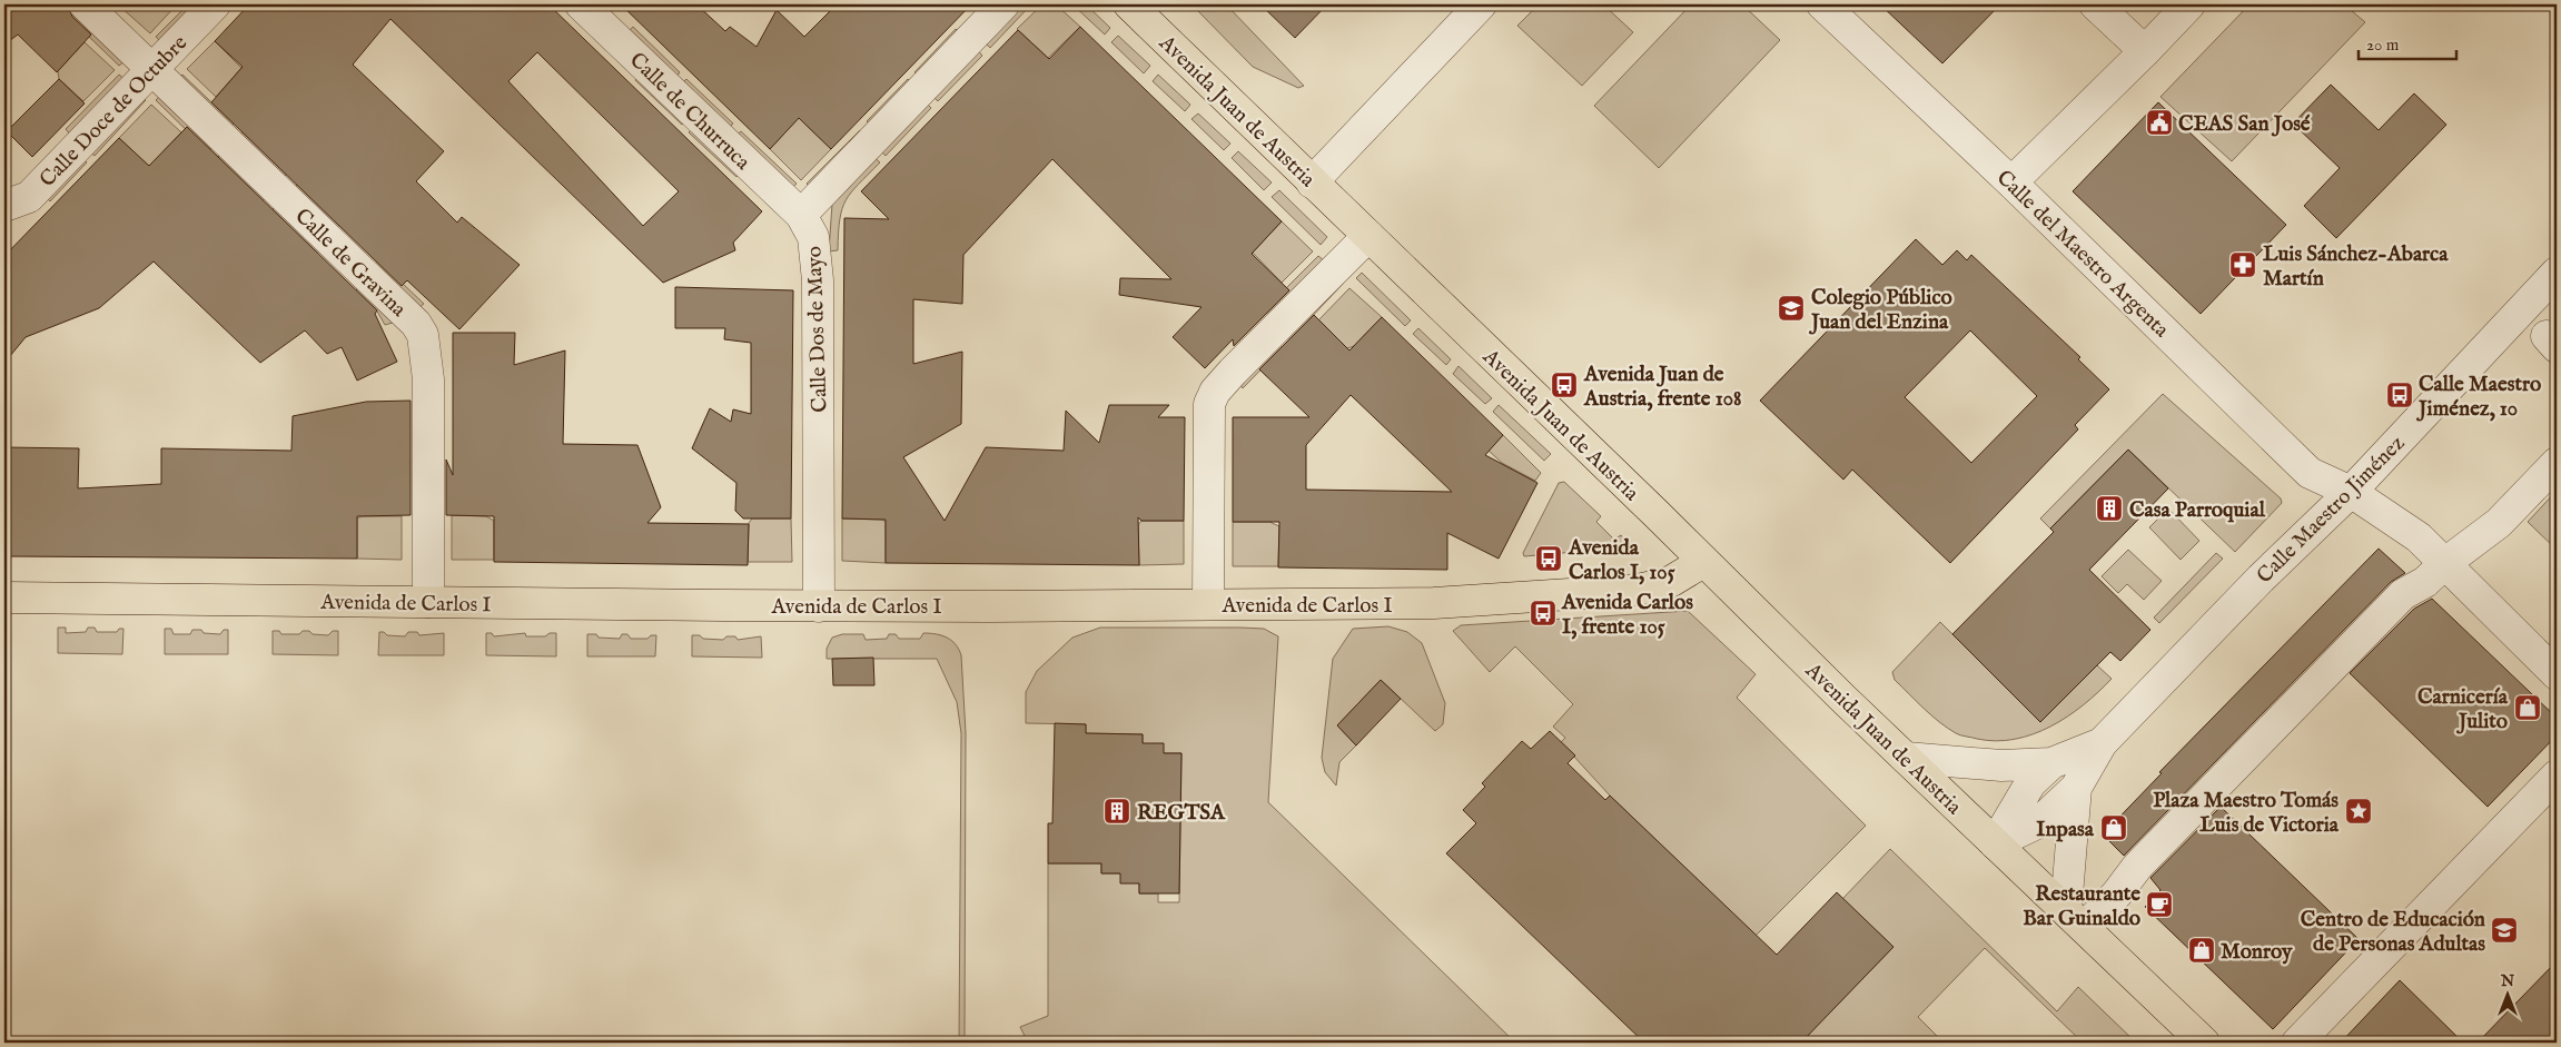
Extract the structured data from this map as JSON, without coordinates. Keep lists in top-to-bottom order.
{
  "streets": {
    "main road": ["Avenida Juan de Austria", "Avenida de Carlos I"],
    "street": [
      "Calle Doce de Octubre",
      "Calle de Churruca",
      "Calle del Maestro Argenta",
      "Calle de Gravina",
      "Calle Dos de Mayo",
      "Calle Maestro Jiménez"
    ]
  },
  "crossings": [
    ["Calle Doce de Octubre", "Calle de Gravina"],
    ["Calle de Churruca", "Calle Dos de Mayo"],
    ["Avenida Juan de Austria", "Calle Maestro Jiménez"],
    ["Avenida Juan de Austria", "Avenida de Carlos I"],
    ["Calle del Maestro Argenta", "Calle Maestro Jiménez"],
    ["Calle de Gravina", "Avenida de Carlos I"],
    ["Calle Dos de Mayo", "Avenida de Carlos I"]
  ],
  "places": {
    "public building": ["CEAS San José"],
    "pharmacy": ["Luis Sánchez-Abarca Martín"],
    "school or university": ["Colegio Público Juan del Enzina", "Centro de Educación de Personas Adultas"],
    "bus stop": [
      "Avenida Juan de Austria, frente 108",
      "Calle Maestro Jiménez, 10",
      "Avenida Carlos I, 105",
      "Avenida Carlos I, frente 105"
    ],
    "building": ["Casa Parroquial", "REGTSA"],
    "shop": ["Carnicería Julito", "Inpasa", "Monroy"],
    "place": ["Plaza Maestro Tomás Luis de Victoria"],
    "cafe": ["Restaurante Bar Guinaldo"]
  },
  "scale_bar": "20 m",
  "north": "top"
}
